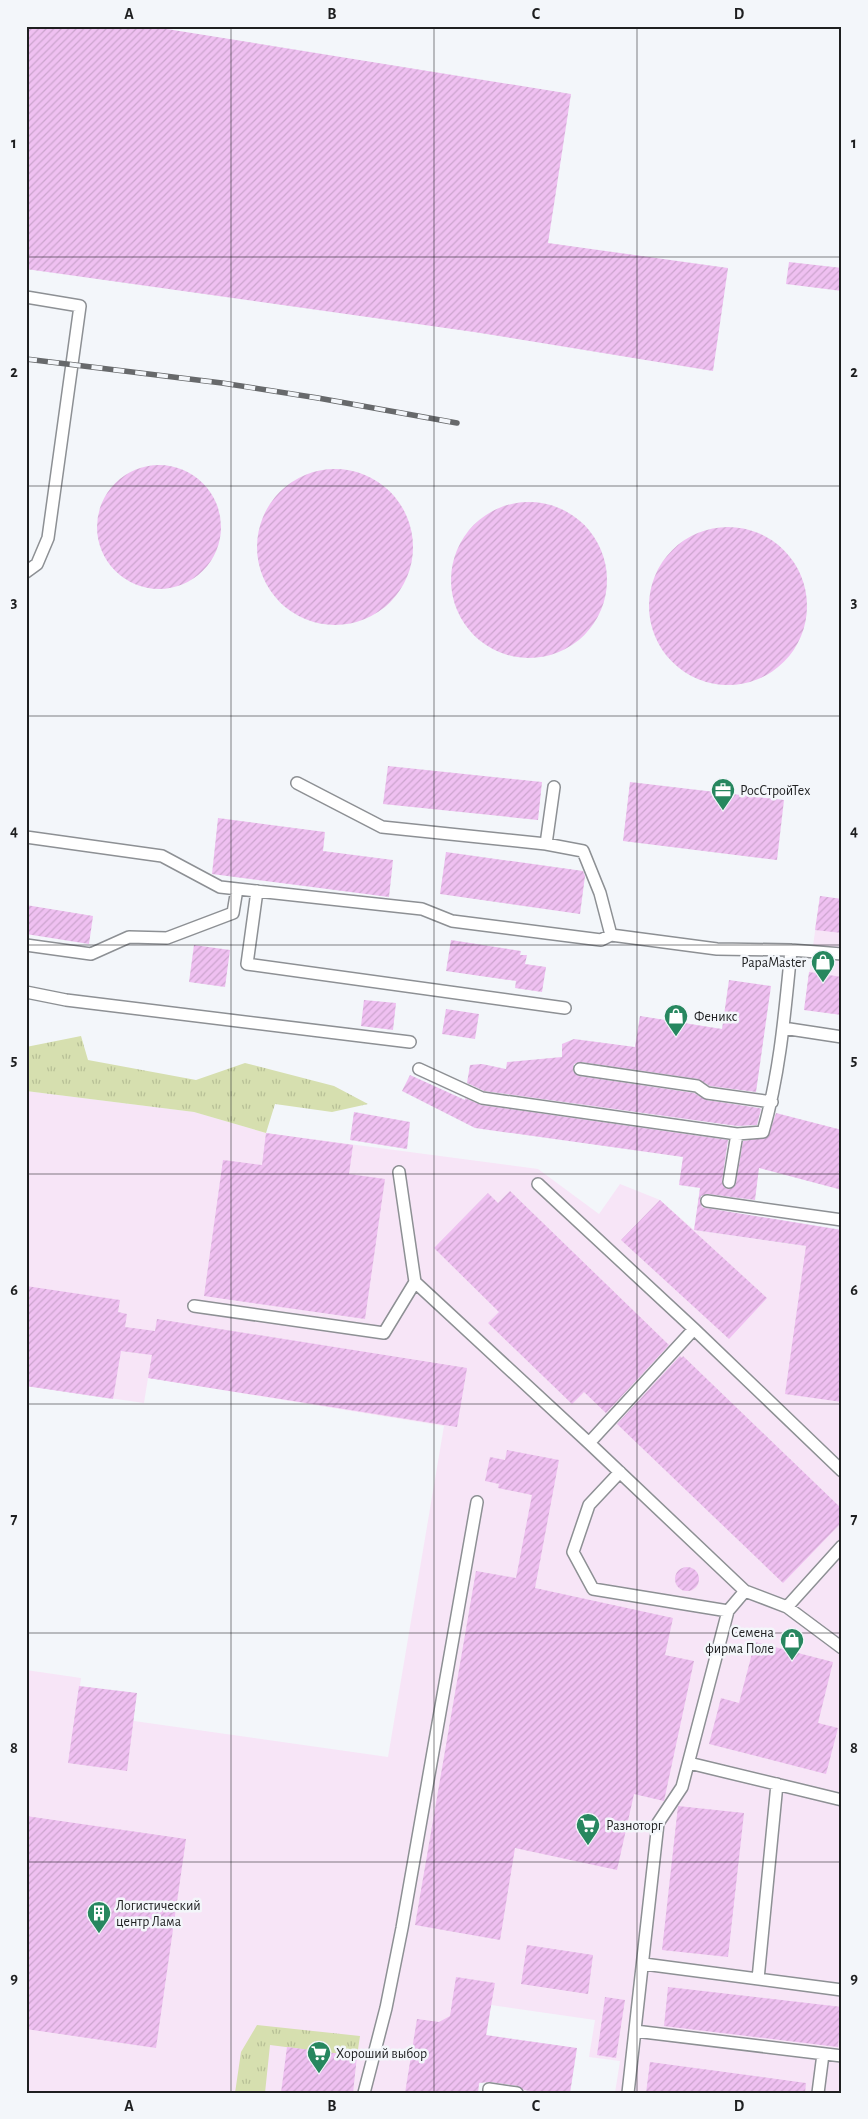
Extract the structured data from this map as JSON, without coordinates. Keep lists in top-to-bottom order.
{
  "places": {
    "office": ["РосСтройТех"],
    "shop": ["PapaMaster", "Феникс", "Семена фирма Поле"],
    "supermarket": ["Разноторг", "Хороший выбор"],
    "building": ["Логистический центр Лама"]
  },
  "grid": {
    "columns": [
      "A",
      "B",
      "C",
      "D"
    ],
    "rows": [
      "1",
      "2",
      "3",
      "4",
      "5",
      "6",
      "7",
      "8",
      "9"
    ]
  }
}
